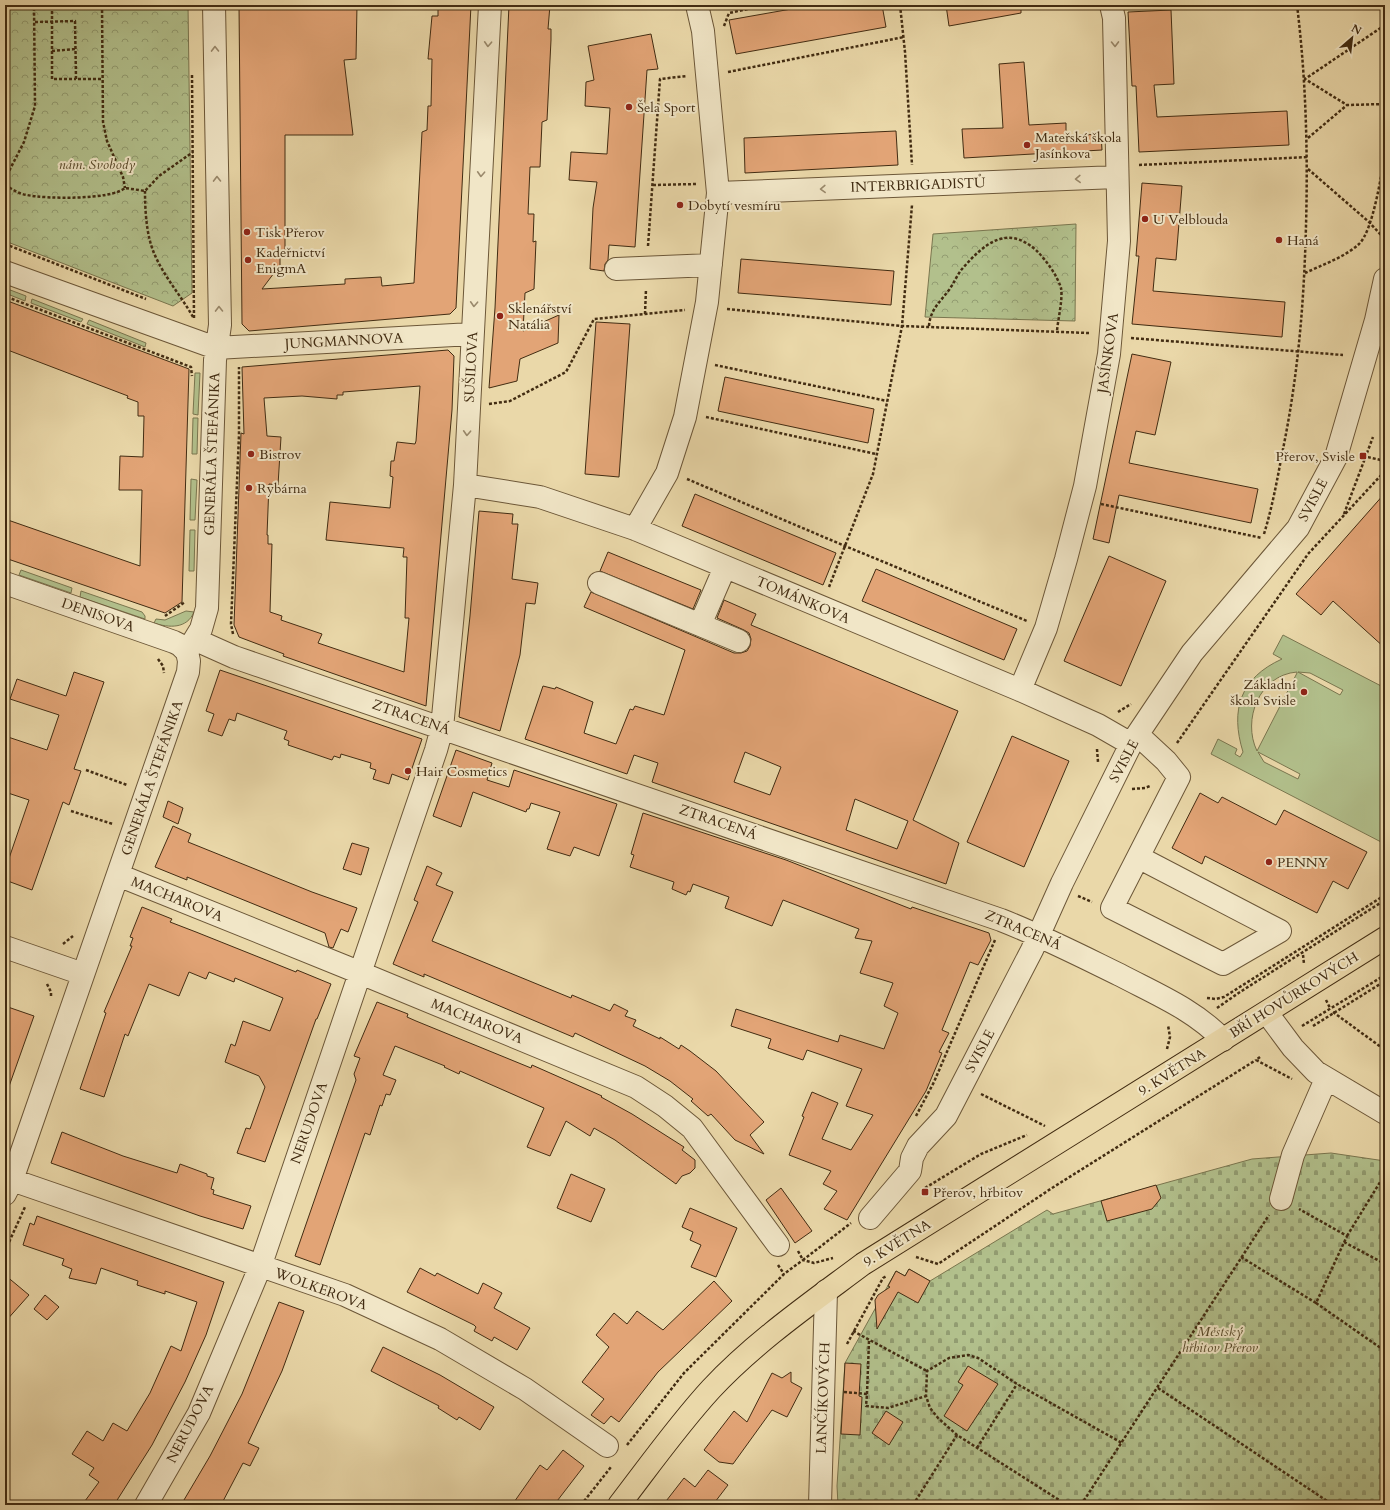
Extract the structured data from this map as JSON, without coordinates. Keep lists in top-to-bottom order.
{
  "streets": {
    "main road": ["BŘÍ HOVŮRKOVÝCH", "9. KVĚTNA"],
    "street": [
      "INTERBRIGADISTŮ",
      "JUNGMANNOVA",
      "JASÍNKOVA",
      "SUŠILOVA",
      "GENERÁLA ŠTEFÁNIKA",
      "SVISLE",
      "TOMÁNKOVA",
      "DENISOVA",
      "ZTRACENÁ",
      "MACHAROVA",
      "NERUDOVA",
      "WOLKEROVA",
      "LANČÍKOVÝCH"
    ]
  },
  "crossings": [
    ["INTERBRIGADISTŮ", "JASÍNKOVA"],
    ["JUNGMANNOVA", "SUŠILOVA"],
    ["JUNGMANNOVA", "GENERÁLA ŠTEFÁNIKA"],
    ["JASÍNKOVA", "TOMÁNKOVA"],
    ["SUŠILOVA", "TOMÁNKOVA"],
    ["SUŠILOVA", "ZTRACENÁ"],
    ["SUŠILOVA", "NERUDOVA"],
    ["GENERÁLA ŠTEFÁNIKA", "DENISOVA"],
    ["GENERÁLA ŠTEFÁNIKA", "ZTRACENÁ"],
    ["GENERÁLA ŠTEFÁNIKA", "MACHAROVA"],
    ["GENERÁLA ŠTEFÁNIKA", "WOLKEROVA"],
    ["SVISLE", "TOMÁNKOVA"],
    ["SVISLE", "ZTRACENÁ"],
    ["DENISOVA", "ZTRACENÁ"],
    ["ZTRACENÁ", "BŘÍ HOVŮRKOVÝCH"],
    ["ZTRACENÁ", "9. KVĚTNA"],
    ["ZTRACENÁ", "NERUDOVA"],
    ["MACHAROVA", "NERUDOVA"],
    ["BŘÍ HOVŮRKOVÝCH", "9. KVĚTNA"],
    ["9. KVĚTNA", "LANČÍKOVÝCH"],
    ["NERUDOVA", "WOLKEROVA"]
  ],
  "one_way": ["INTERBRIGADISTŮ", "SUŠILOVA"],
  "parks": ["nám. Svobody", "Městský hřbitov Přerov"],
  "places": {
    "other": [
      "Šela Sport",
      "Mateřská škola Jasínkova",
      "Dobytí vesmíru",
      "U Velblouda",
      "Tisk Přerov",
      "Haná",
      "Kadeřnictví EnigmA",
      "Sklenářství Natália",
      "Bistrov",
      "Rybárna",
      "Základní škola Svisle",
      "Hair Cosmetics",
      "PENNY"
    ],
    "transit": ["Přerov, Svisle", "Přerov, hřbitov"]
  },
  "north": "top right"
}
